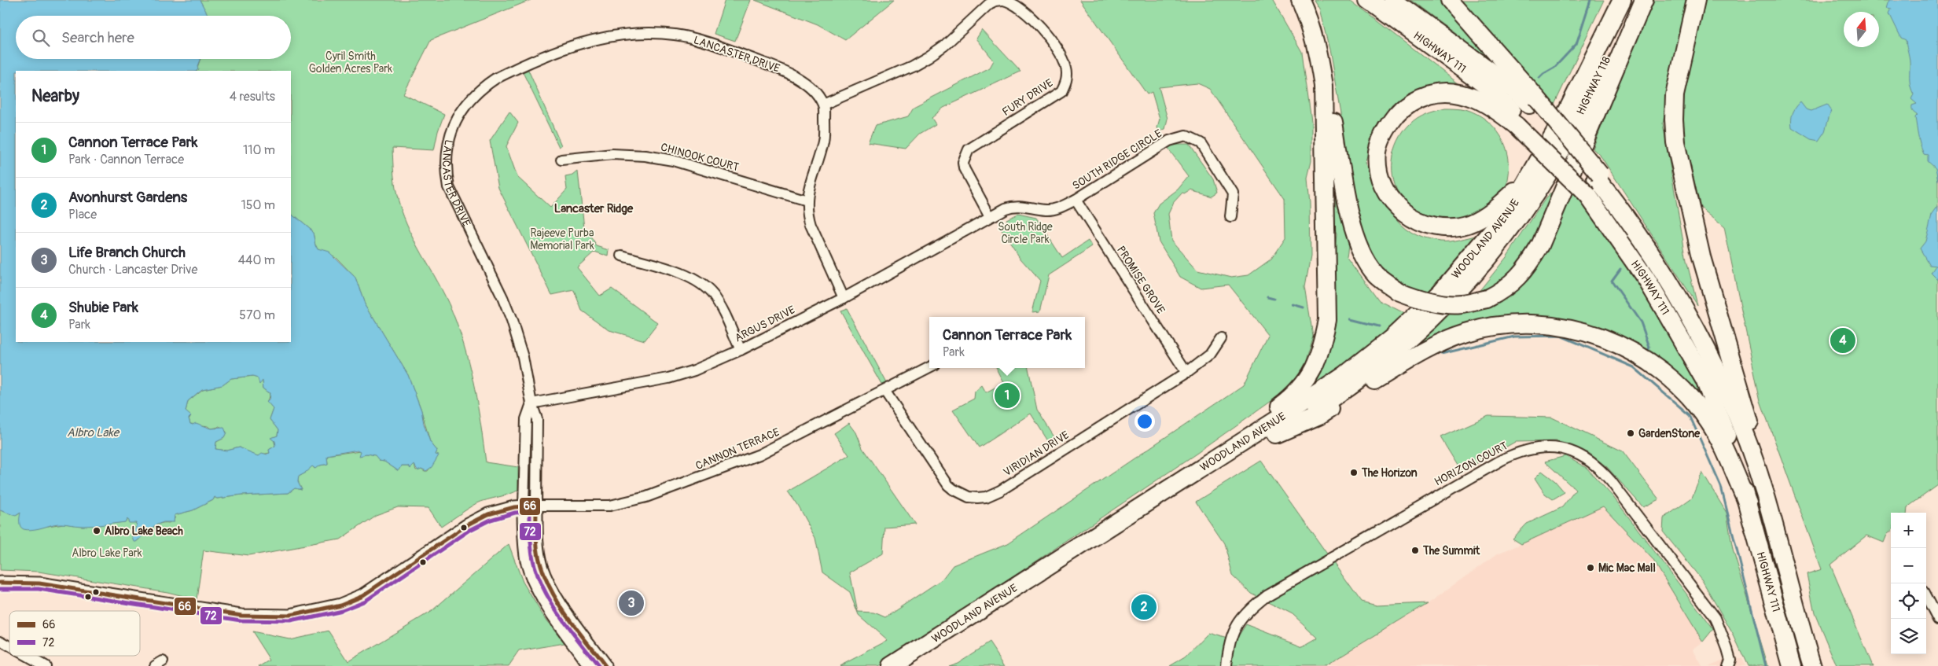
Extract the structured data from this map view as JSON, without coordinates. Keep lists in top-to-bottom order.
{
  "streets": {
    "highway": ["HIGHWAY 111", "HIGHWAY 118", "WOODLAND AVENUE"],
    "street": [
      "LANCASTER DRIVE",
      "FURY DRIVE",
      "CHINOOK COURT",
      "SOUTH RIDGE CIRCLE",
      "PROMISE GROVE",
      "ARGUS DRIVE",
      "CANNON TERRACE",
      "VIRIDIAN DRIVE",
      "HORIZON COURT"
    ]
  },
  "crossings": [
    ["LANCASTER DRIVE", "FURY DRIVE"],
    ["LANCASTER DRIVE", "ARGUS DRIVE"],
    ["LANCASTER DRIVE", "CANNON TERRACE"],
    ["HIGHWAY 118", "WOODLAND AVENUE"],
    ["FURY DRIVE", "SOUTH RIDGE CIRCLE"],
    ["FURY DRIVE", "ARGUS DRIVE"],
    ["SOUTH RIDGE CIRCLE", "PROMISE GROVE"],
    ["SOUTH RIDGE CIRCLE", "ARGUS DRIVE"],
    ["PROMISE GROVE", "VIRIDIAN DRIVE"],
    ["CANNON TERRACE", "VIRIDIAN DRIVE"]
  ],
  "districts": ["Lancaster Ridge"],
  "water": ["Albro Lake"],
  "parks": [
    "Cyril Smith Golden Acres Park",
    "South Ridge Circle Park",
    "Rajeeve Purba Memorial Park",
    "Albro Lake Park"
  ],
  "places": [
    "GardenStone",
    "The Horizon",
    "Albro Lake Beach",
    "The Summit",
    "Mic Mac Mall"
  ],
  "lines": ["transit line 66", "transit line 72"],
  "legend": ["66", "72"],
  "north": "top",
  "page": {
    "search": "Search here",
    "heading": ["Nearby", "4 results"],
    "list": [
      {
        "mark": "1",
        "name": "Cannon Terrace Park",
        "note": "Park · Cannon Terrace",
        "value": "110 m"
      },
      {
        "mark": "2",
        "name": "Avonhurst Gardens",
        "note": "Place",
        "value": "150 m"
      },
      {
        "mark": "3",
        "name": "Life Branch Church",
        "note": "Church · Lancaster Drive",
        "value": "440 m"
      },
      {
        "mark": "4",
        "name": "Shubie Park",
        "note": "Park",
        "value": "570 m"
      }
    ],
    "popup": ["Cannon Terrace Park", "Park"],
    "pins": [
      "4",
      "1",
      "3",
      "2"
    ],
    "map_buttons": ["+", "−"]
  }
}
